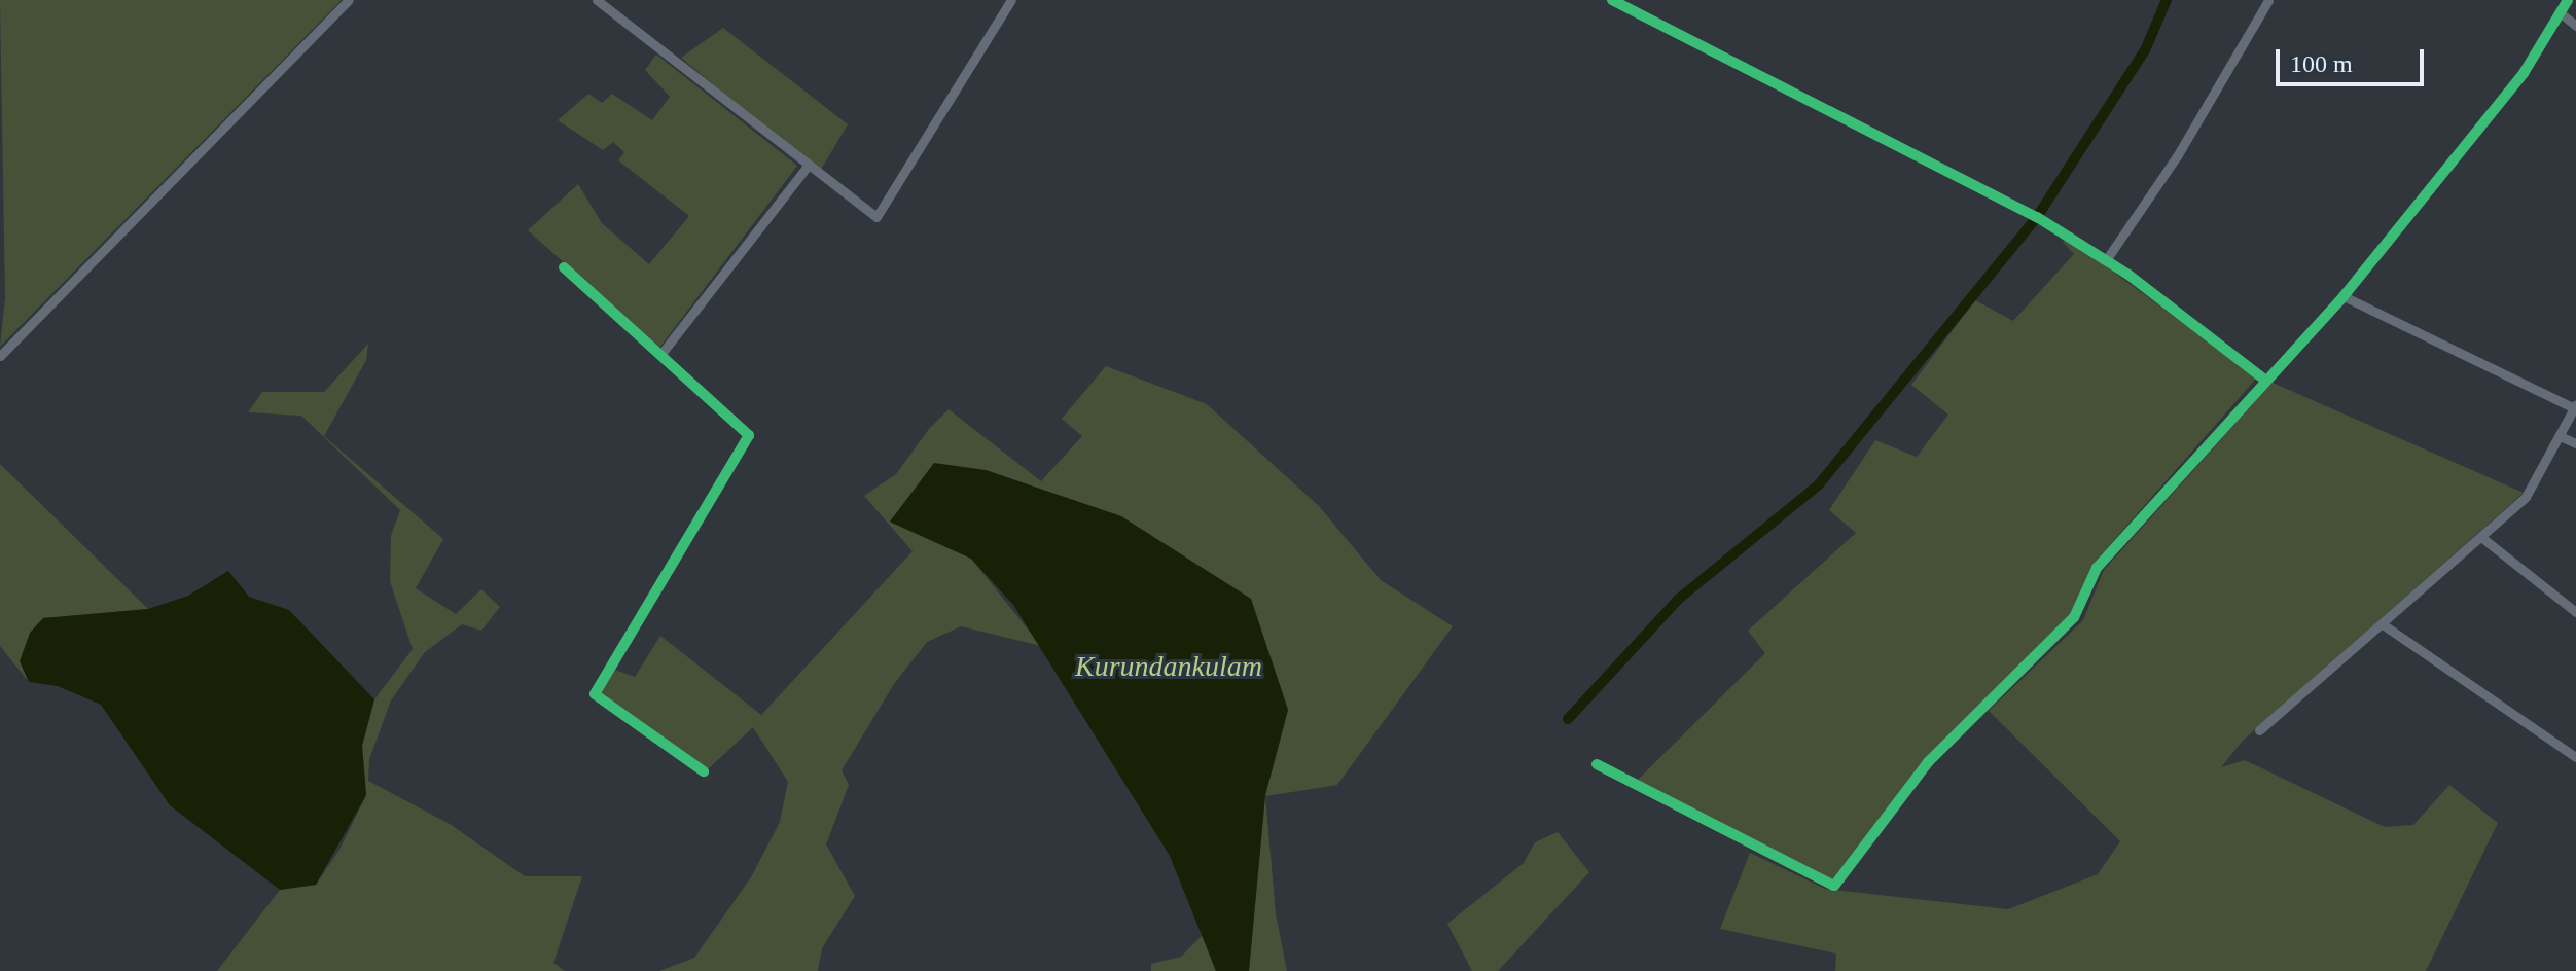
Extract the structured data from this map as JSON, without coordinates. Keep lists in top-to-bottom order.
{
  "water": ["Kurundankulam"],
  "scale_bar": "100 m"
}
